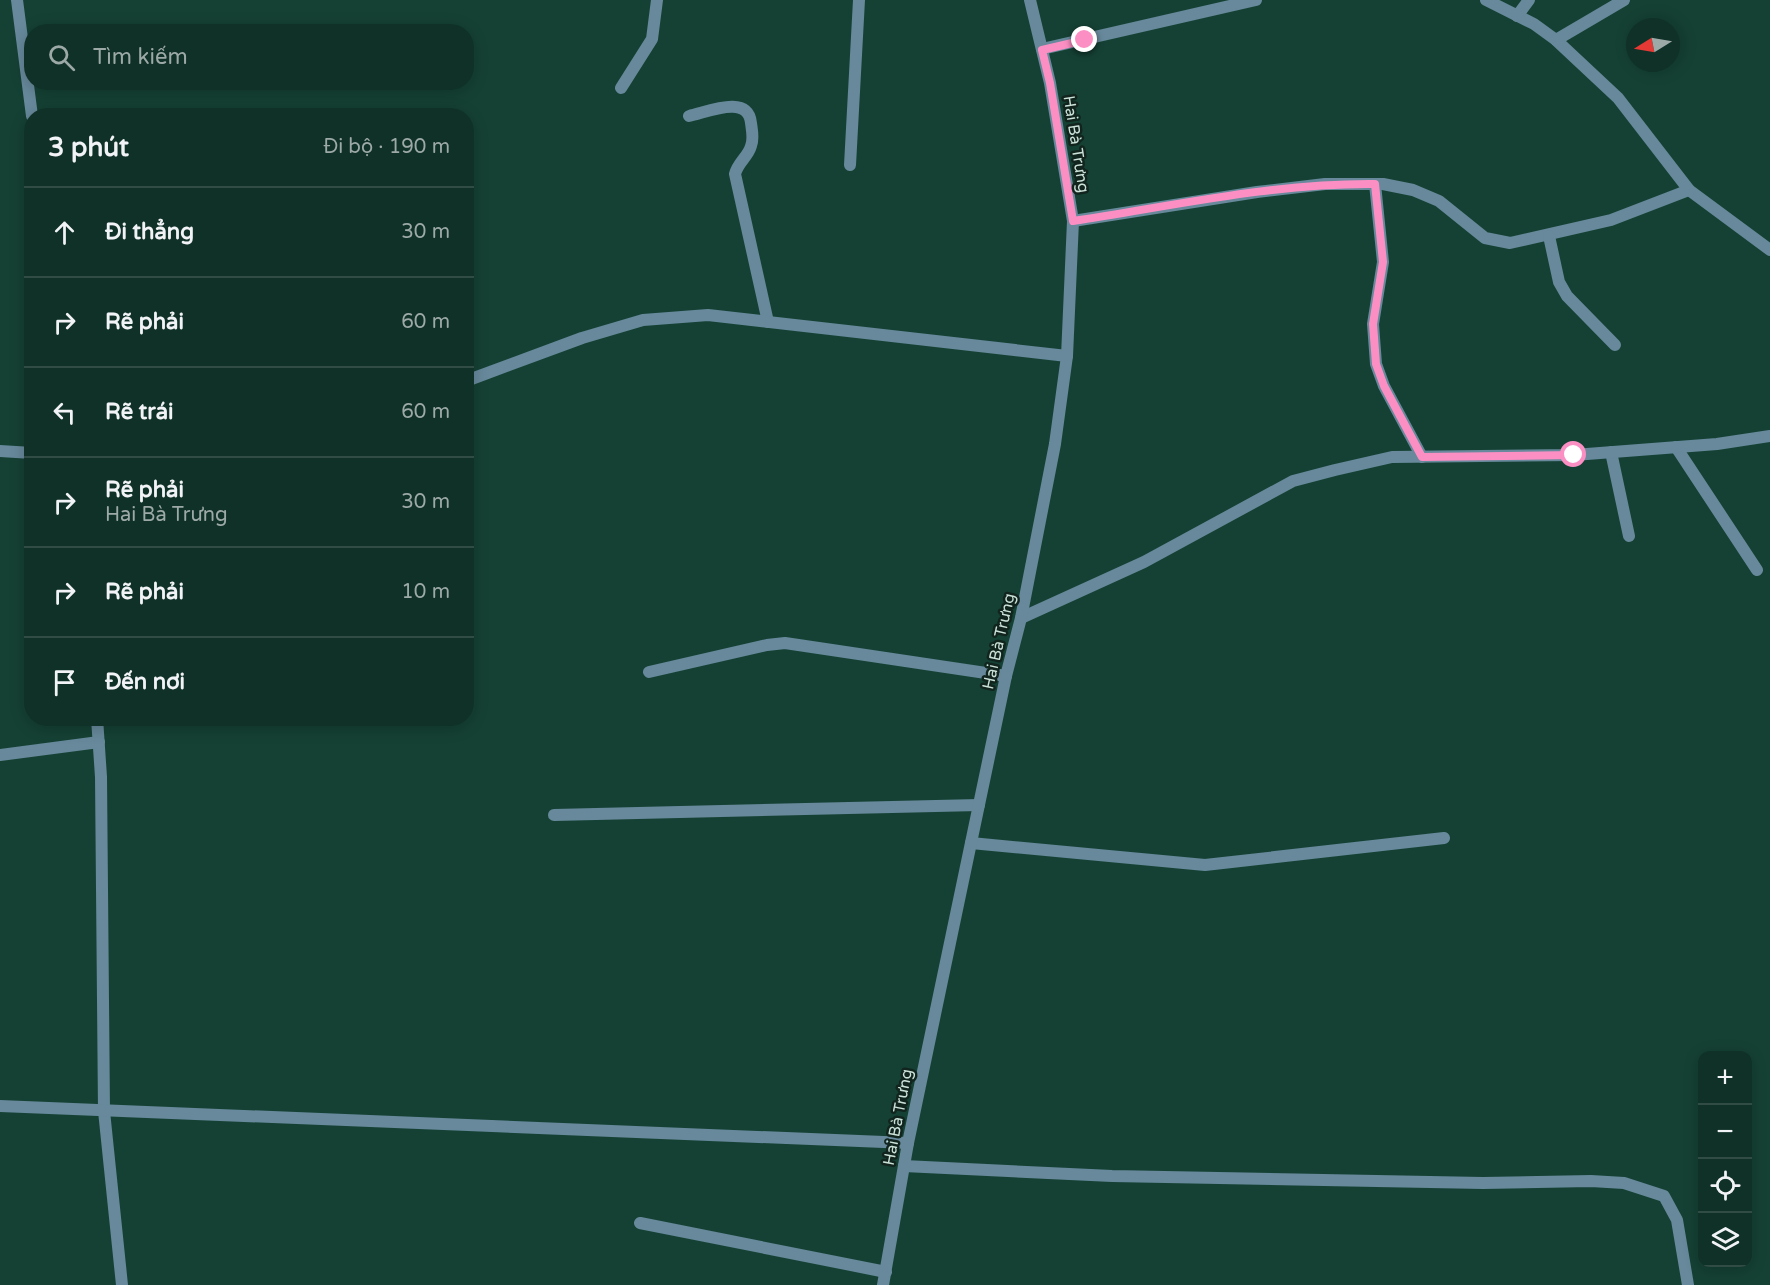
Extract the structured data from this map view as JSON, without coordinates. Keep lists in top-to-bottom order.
{
  "streets": {
    "street": ["Hai Bà Trưng"]
  },
  "north": "left",
  "page": {
    "search": "Tìm kiếm",
    "heading": ["3 phút", "Đi bộ · 190 m"],
    "list": [
      ["Đi thẳng", "30 m"],
      ["Rẽ phải", "60 m"],
      ["Rẽ trái", "60 m"],
      ["Rẽ phải", "Hai Bà Trưng", "30 m"],
      ["Rẽ phải", "10 m"],
      "Đến nơi"
    ],
    "map_buttons": ["+", "−"]
  }
}
